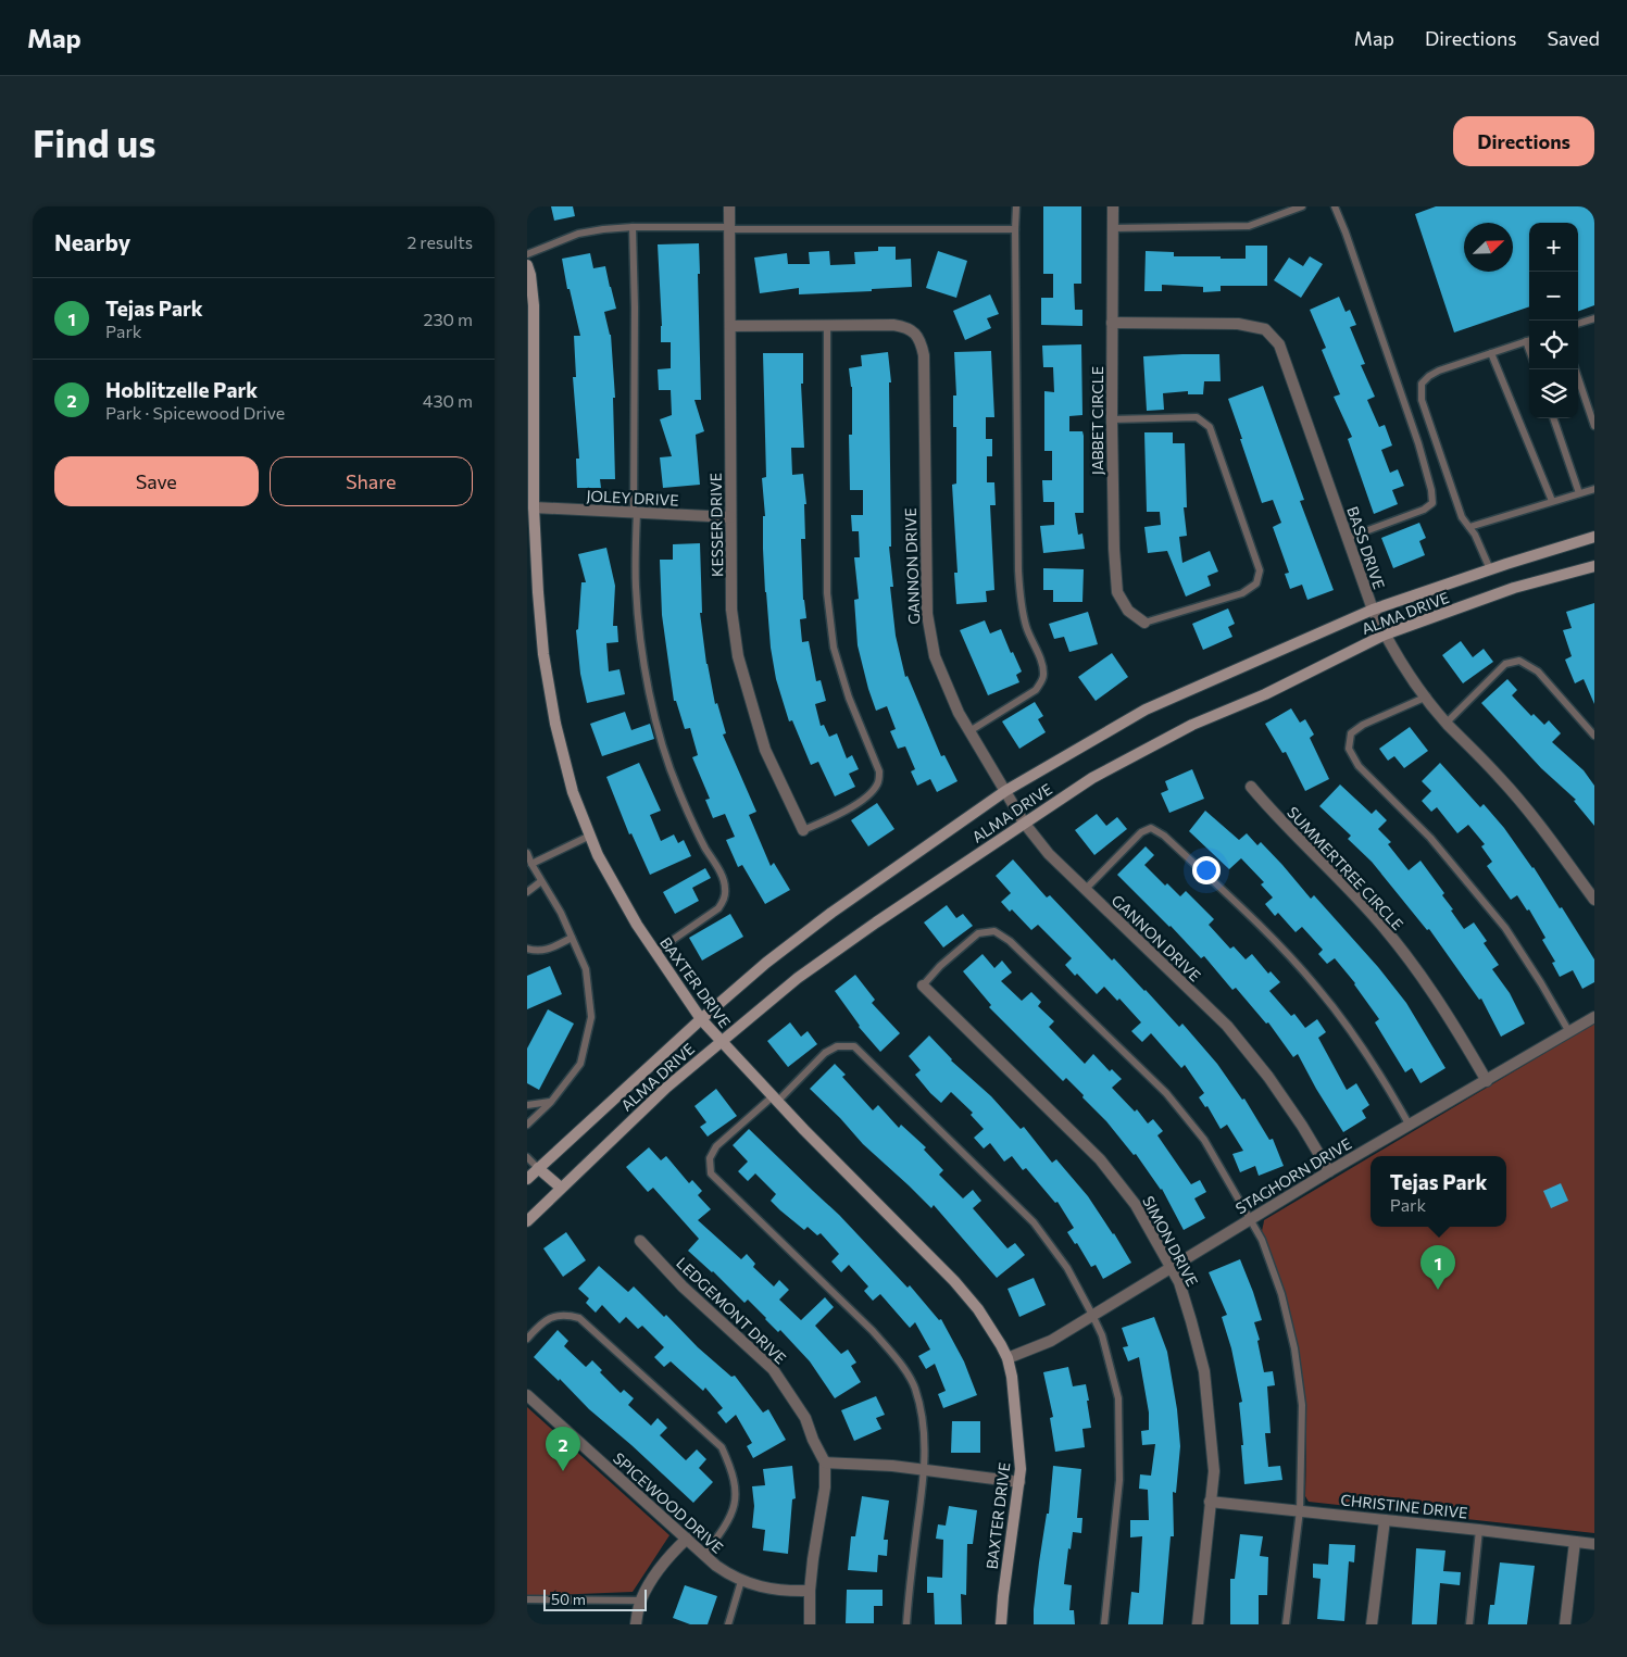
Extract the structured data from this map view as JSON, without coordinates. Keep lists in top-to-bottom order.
{
  "streets": {
    "main road": ["ALMA DRIVE", "BAXTER DRIVE"],
    "street": [
      "JABBET CIRCLE",
      "JOLEY DRIVE",
      "KESSER DRIVE",
      "BASS DRIVE",
      "GANNON DRIVE",
      "SUMMERTREE CIRCLE",
      "STAGHORN DRIVE",
      "SIMON DRIVE",
      "LEDGEMONT DRIVE",
      "SPICEWOOD DRIVE",
      "CHRISTINE DRIVE"
    ]
  },
  "crossings": [
    ["JABBET CIRCLE", "BASS DRIVE"],
    ["JOLEY DRIVE", "KESSER DRIVE"],
    ["JOLEY DRIVE", "BAXTER DRIVE"],
    ["KESSER DRIVE", "GANNON DRIVE"],
    ["BASS DRIVE", "ALMA DRIVE"],
    ["GANNON DRIVE", "ALMA DRIVE"],
    ["GANNON DRIVE", "STAGHORN DRIVE"],
    ["ALMA DRIVE", "BAXTER DRIVE"],
    ["SUMMERTREE CIRCLE", "STAGHORN DRIVE"],
    ["BAXTER DRIVE", "STAGHORN DRIVE"],
    ["STAGHORN DRIVE", "SIMON DRIVE"],
    ["SIMON DRIVE", "CHRISTINE DRIVE"],
    ["LEDGEMONT DRIVE", "SPICEWOOD DRIVE"]
  ],
  "scale_bar": "50 m",
  "north": "top right",
  "page": {
    "header": "Map",
    "nav": ["Map", "Directions", "Saved"],
    "buttons": [
      "Directions",
      ["Save", "Share"]
    ],
    "title": "Find us",
    "heading": ["Nearby", "2 results"],
    "map_buttons": ["+", "−"],
    "list": [
      {
        "mark": "1",
        "name": "Tejas Park",
        "note": "Park",
        "value": "230 m"
      },
      {
        "mark": "2",
        "name": "Hoblitzelle Park",
        "note": "Park · Spicewood Drive",
        "value": "430 m"
      }
    ],
    "popup": ["Tejas Park", "Park"],
    "pins": ["1", "2"],
    "scale": "50 m"
  }
}
